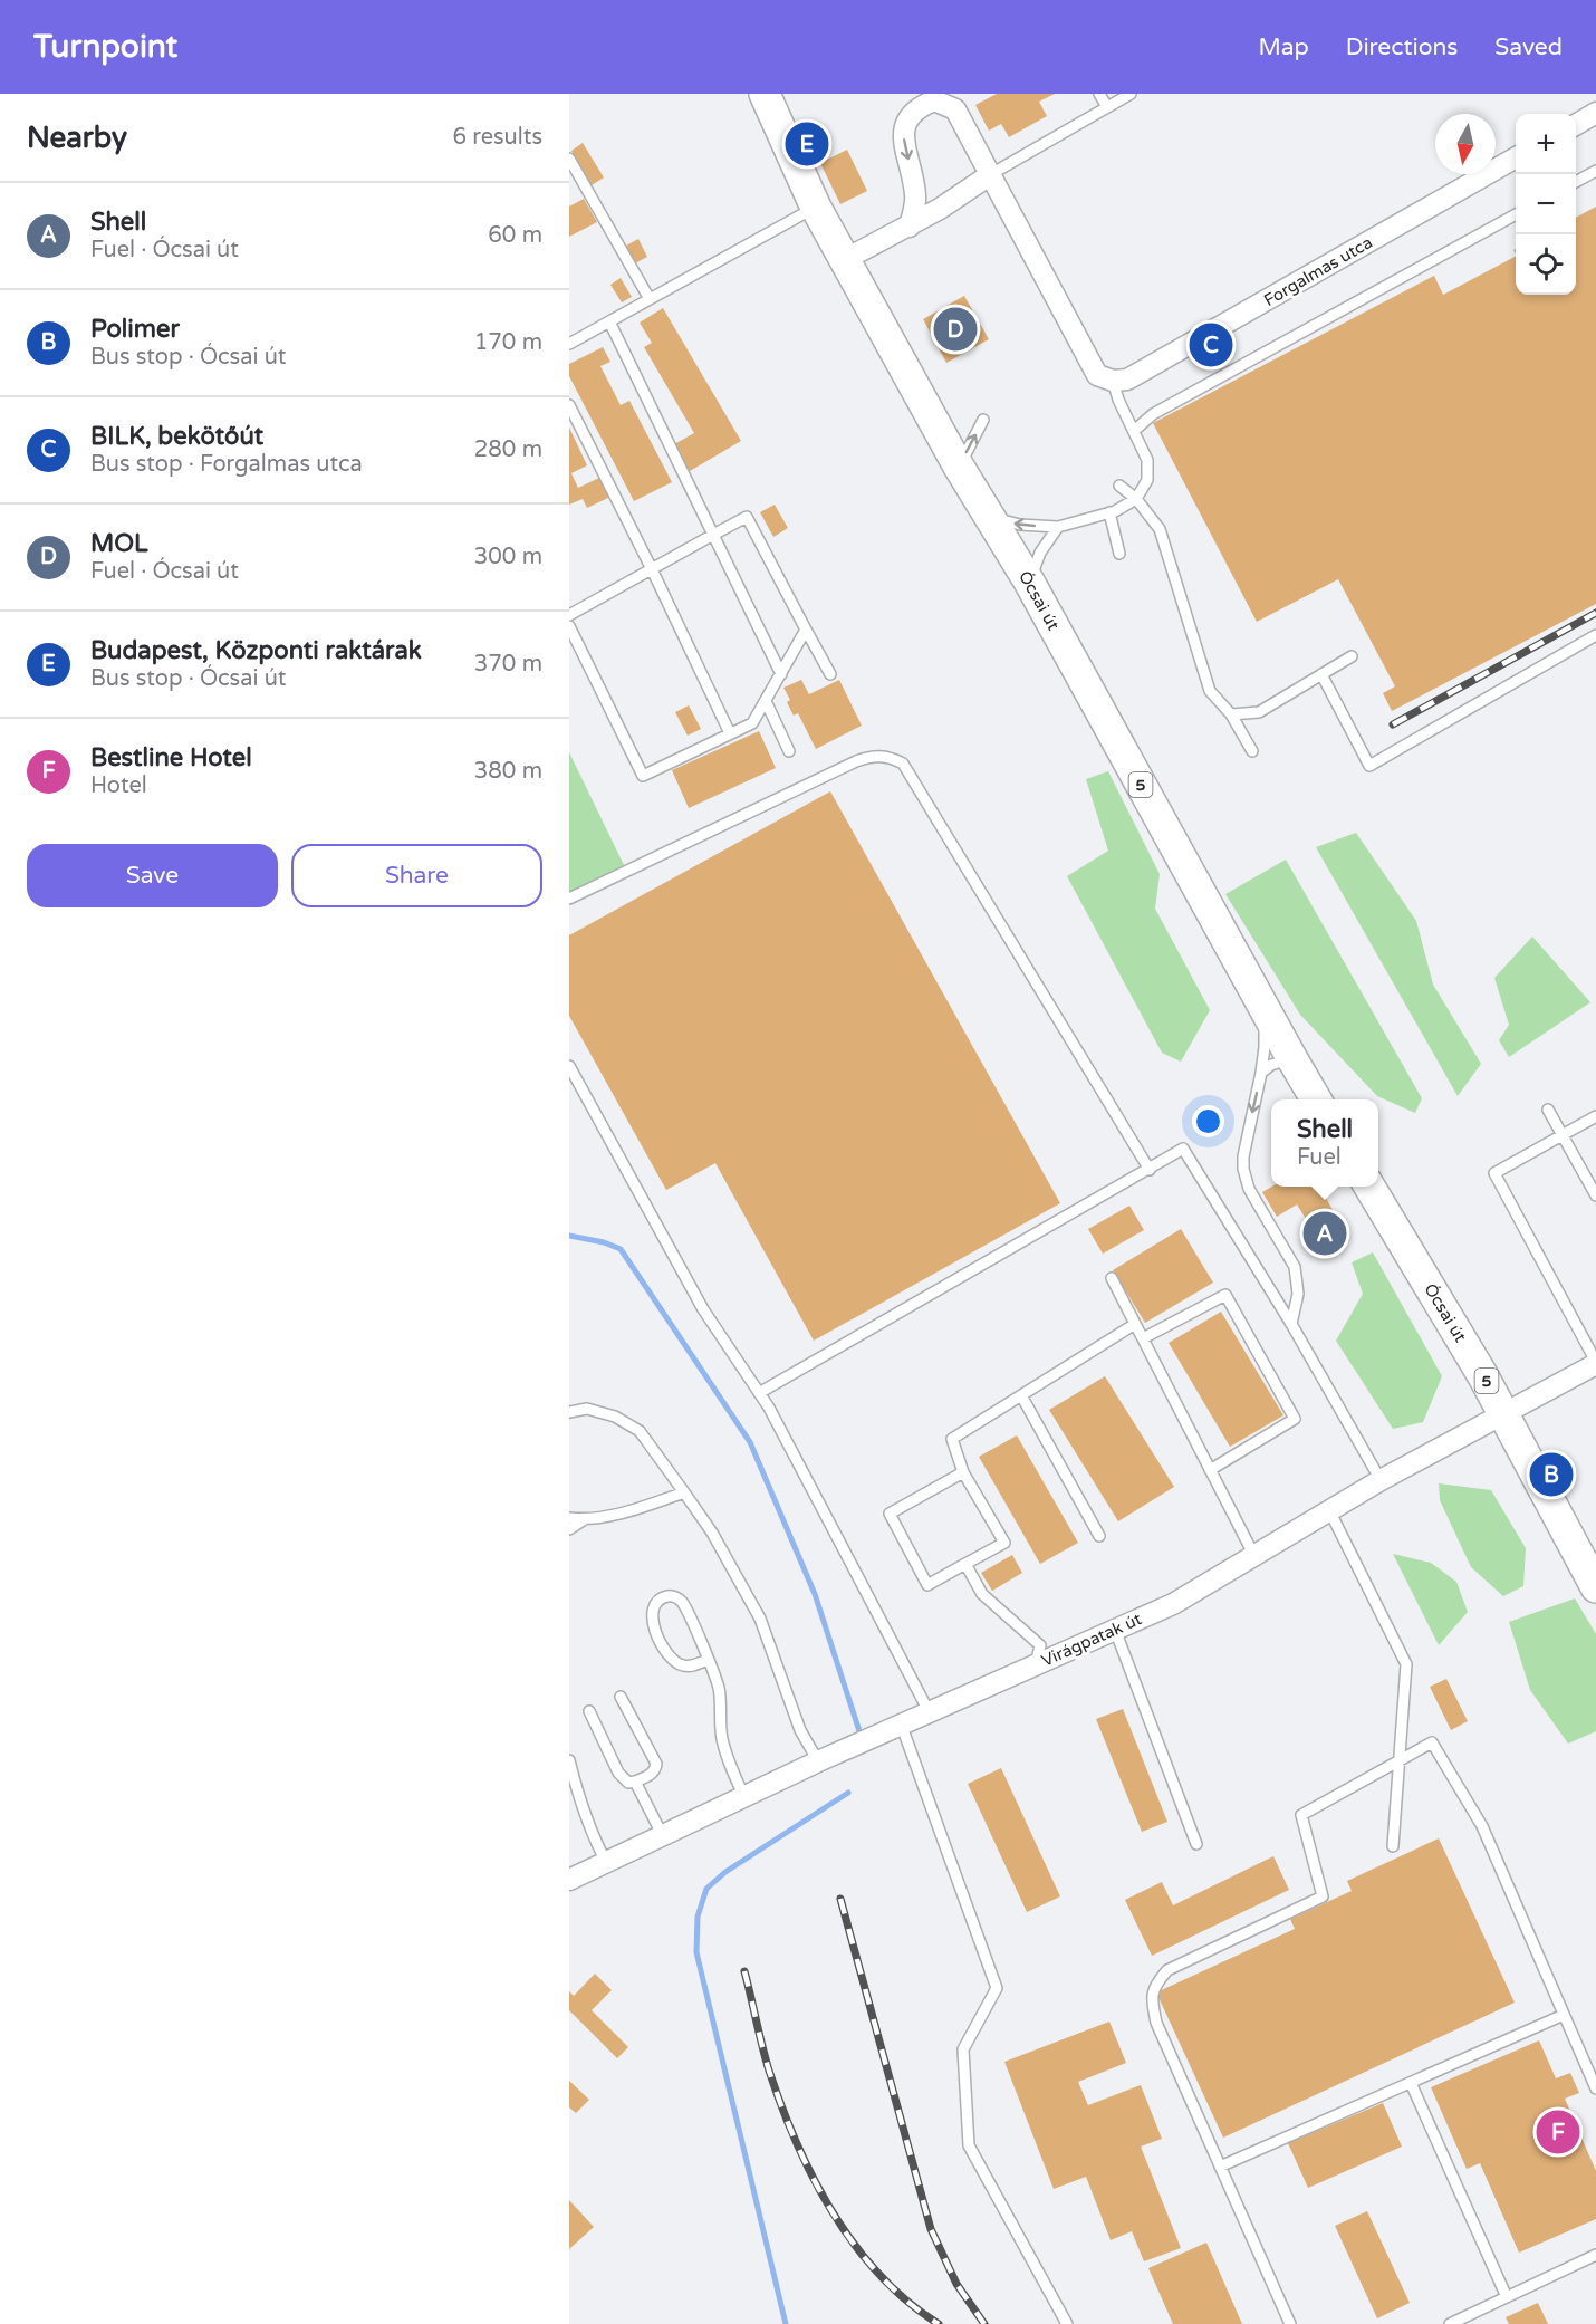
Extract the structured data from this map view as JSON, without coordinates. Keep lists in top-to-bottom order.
{
  "streets": {
    "main road": ["Ócsai út", "5"],
    "street": ["Forgalmas utca", "Virágpatak út"]
  },
  "crossings": [
    ["Ócsai út", "Virágpatak út"]
  ],
  "north": "bottom",
  "page": {
    "header": "Turnpoint",
    "nav": ["Map", "Directions", "Saved"],
    "heading": ["Nearby", "6 results"],
    "map_buttons": ["+", "−"],
    "pins": [
      "E",
      "D",
      "C",
      "A",
      "B",
      "F"
    ],
    "list": [
      {
        "mark": "A",
        "name": "Shell",
        "note": "Fuel · Ócsai út",
        "value": "60 m"
      },
      {
        "mark": "B",
        "name": "Polimer",
        "note": "Bus stop · Ócsai út",
        "value": "170 m"
      },
      {
        "mark": "C",
        "name": "BILK, bekötőút",
        "note": "Bus stop · Forgalmas utca",
        "value": "280 m"
      },
      {
        "mark": "D",
        "name": "MOL",
        "note": "Fuel · Ócsai út",
        "value": "300 m"
      },
      {
        "mark": "E",
        "name": "Budapest, Központi raktárak",
        "note": "Bus stop · Ócsai út",
        "value": "370 m"
      },
      {
        "mark": "F",
        "name": "Bestline Hotel",
        "note": "Hotel",
        "value": "380 m"
      }
    ],
    "buttons": ["Save", "Share"],
    "popup": ["Shell", "Fuel"]
  }
}
